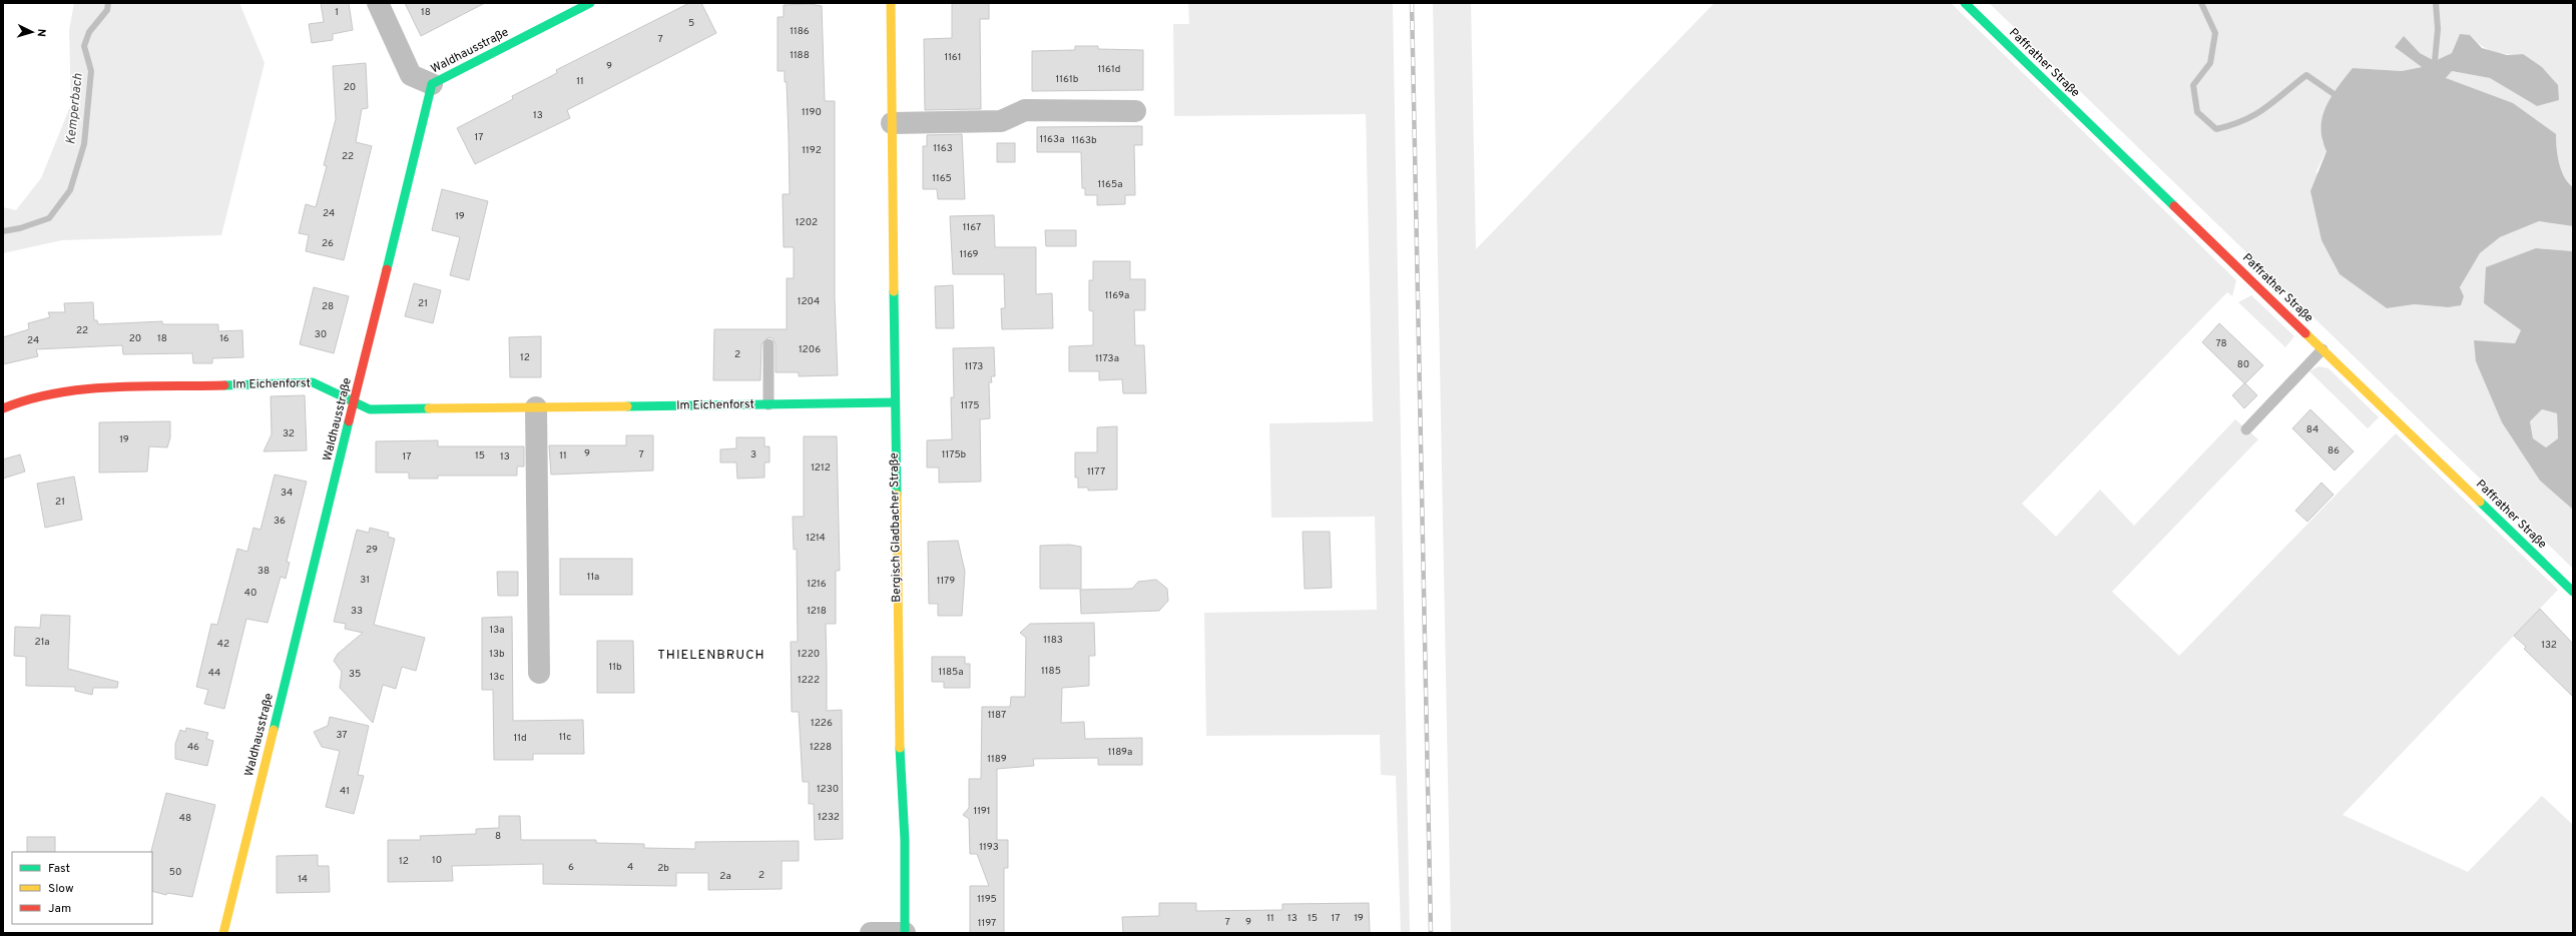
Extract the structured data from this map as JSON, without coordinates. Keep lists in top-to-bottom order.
{
  "streets": {
    "street": [
      "Waldhausstraße",
      "Paffrather Straße",
      "Im Eichenforst",
      "Bergisch Gladbacher Straße"
    ]
  },
  "crossings": [
    ["Waldhausstraße", "Im Eichenforst"],
    ["Im Eichenforst", "Bergisch Gladbacher Straße"]
  ],
  "districts": ["THIELENBRUCH"],
  "water": ["Kemperbach"],
  "house_numbers": [
    "1",
    "18",
    "5",
    "1186",
    "7",
    "1188",
    "1161",
    "9",
    "1161d",
    "1161b",
    "11",
    "20",
    "1190",
    "13",
    "17",
    "1163a",
    "1163b",
    "1163",
    "1192",
    "22",
    "1165",
    "1165a",
    "24",
    "19",
    "1202",
    "1167",
    "26",
    "1169",
    "1169a",
    "1204",
    "21",
    "28",
    "22",
    "30",
    "20",
    "18",
    "16",
    "24",
    "78",
    "1206",
    "2",
    "12",
    "1173a",
    "80",
    "1173",
    "1175",
    "84",
    "32",
    "19",
    "86",
    "9",
    "7",
    "3",
    "1175b",
    "15",
    "11",
    "17",
    "13",
    "1212",
    "1177",
    "34",
    "21",
    "36",
    "1214",
    "29",
    "38",
    "11a",
    "31",
    "1179",
    "1216",
    "40",
    "33",
    "1218",
    "13a",
    "1183",
    "21a",
    "42",
    "132",
    "13b",
    "1220",
    "11b",
    "1185",
    "1185a",
    "44",
    "35",
    "13c",
    "1222",
    "1187",
    "1226",
    "37",
    "11c",
    "11d",
    "46",
    "1228",
    "1189a",
    "1189",
    "1230",
    "41",
    "1191",
    "1232",
    "48",
    "8",
    "1193",
    "10",
    "12",
    "6",
    "4",
    "2b",
    "50",
    "2",
    "2a",
    "14",
    "1195",
    "11",
    "13",
    "15",
    "17",
    "19",
    "7",
    "9",
    "1197"
  ],
  "legend": ["Fast", "Slow", "Jam"],
  "north": "right"
}
